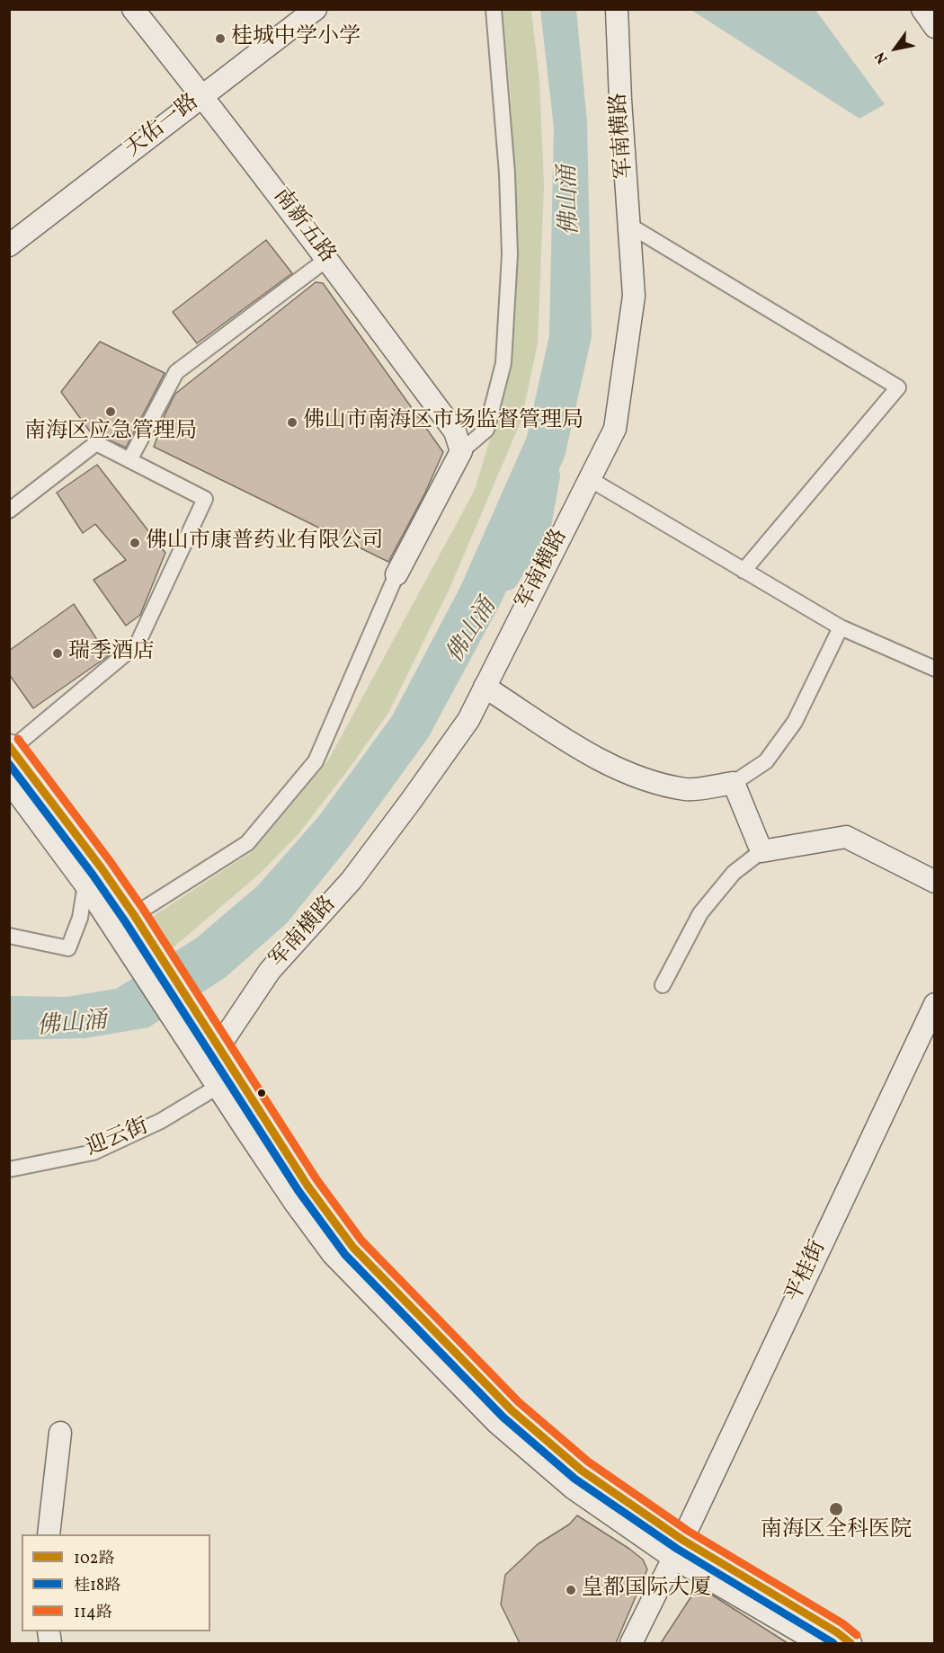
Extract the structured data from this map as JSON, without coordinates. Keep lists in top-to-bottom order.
{
  "streets": {
    "street": [
      "天佑一路",
      "军南横路",
      "南新五路",
      "迎云街",
      "平桂街"
    ]
  },
  "crossings": [
    ["天佑一路", "南新五路"]
  ],
  "water": ["佛山涌"],
  "places": [
    "桂城中学小学",
    "南海区应急管理局",
    "佛山市南海区市场监督管理局",
    "佛山市康普药业有限公司",
    "瑞季酒店",
    "南海区全科医院",
    "皇都国际大厦"
  ],
  "lines": ["transit line 114路", "transit line 102路", "transit line 桂18路"],
  "legend": ["102路", "桂18路", "114路"],
  "north": "bottom left"
}
